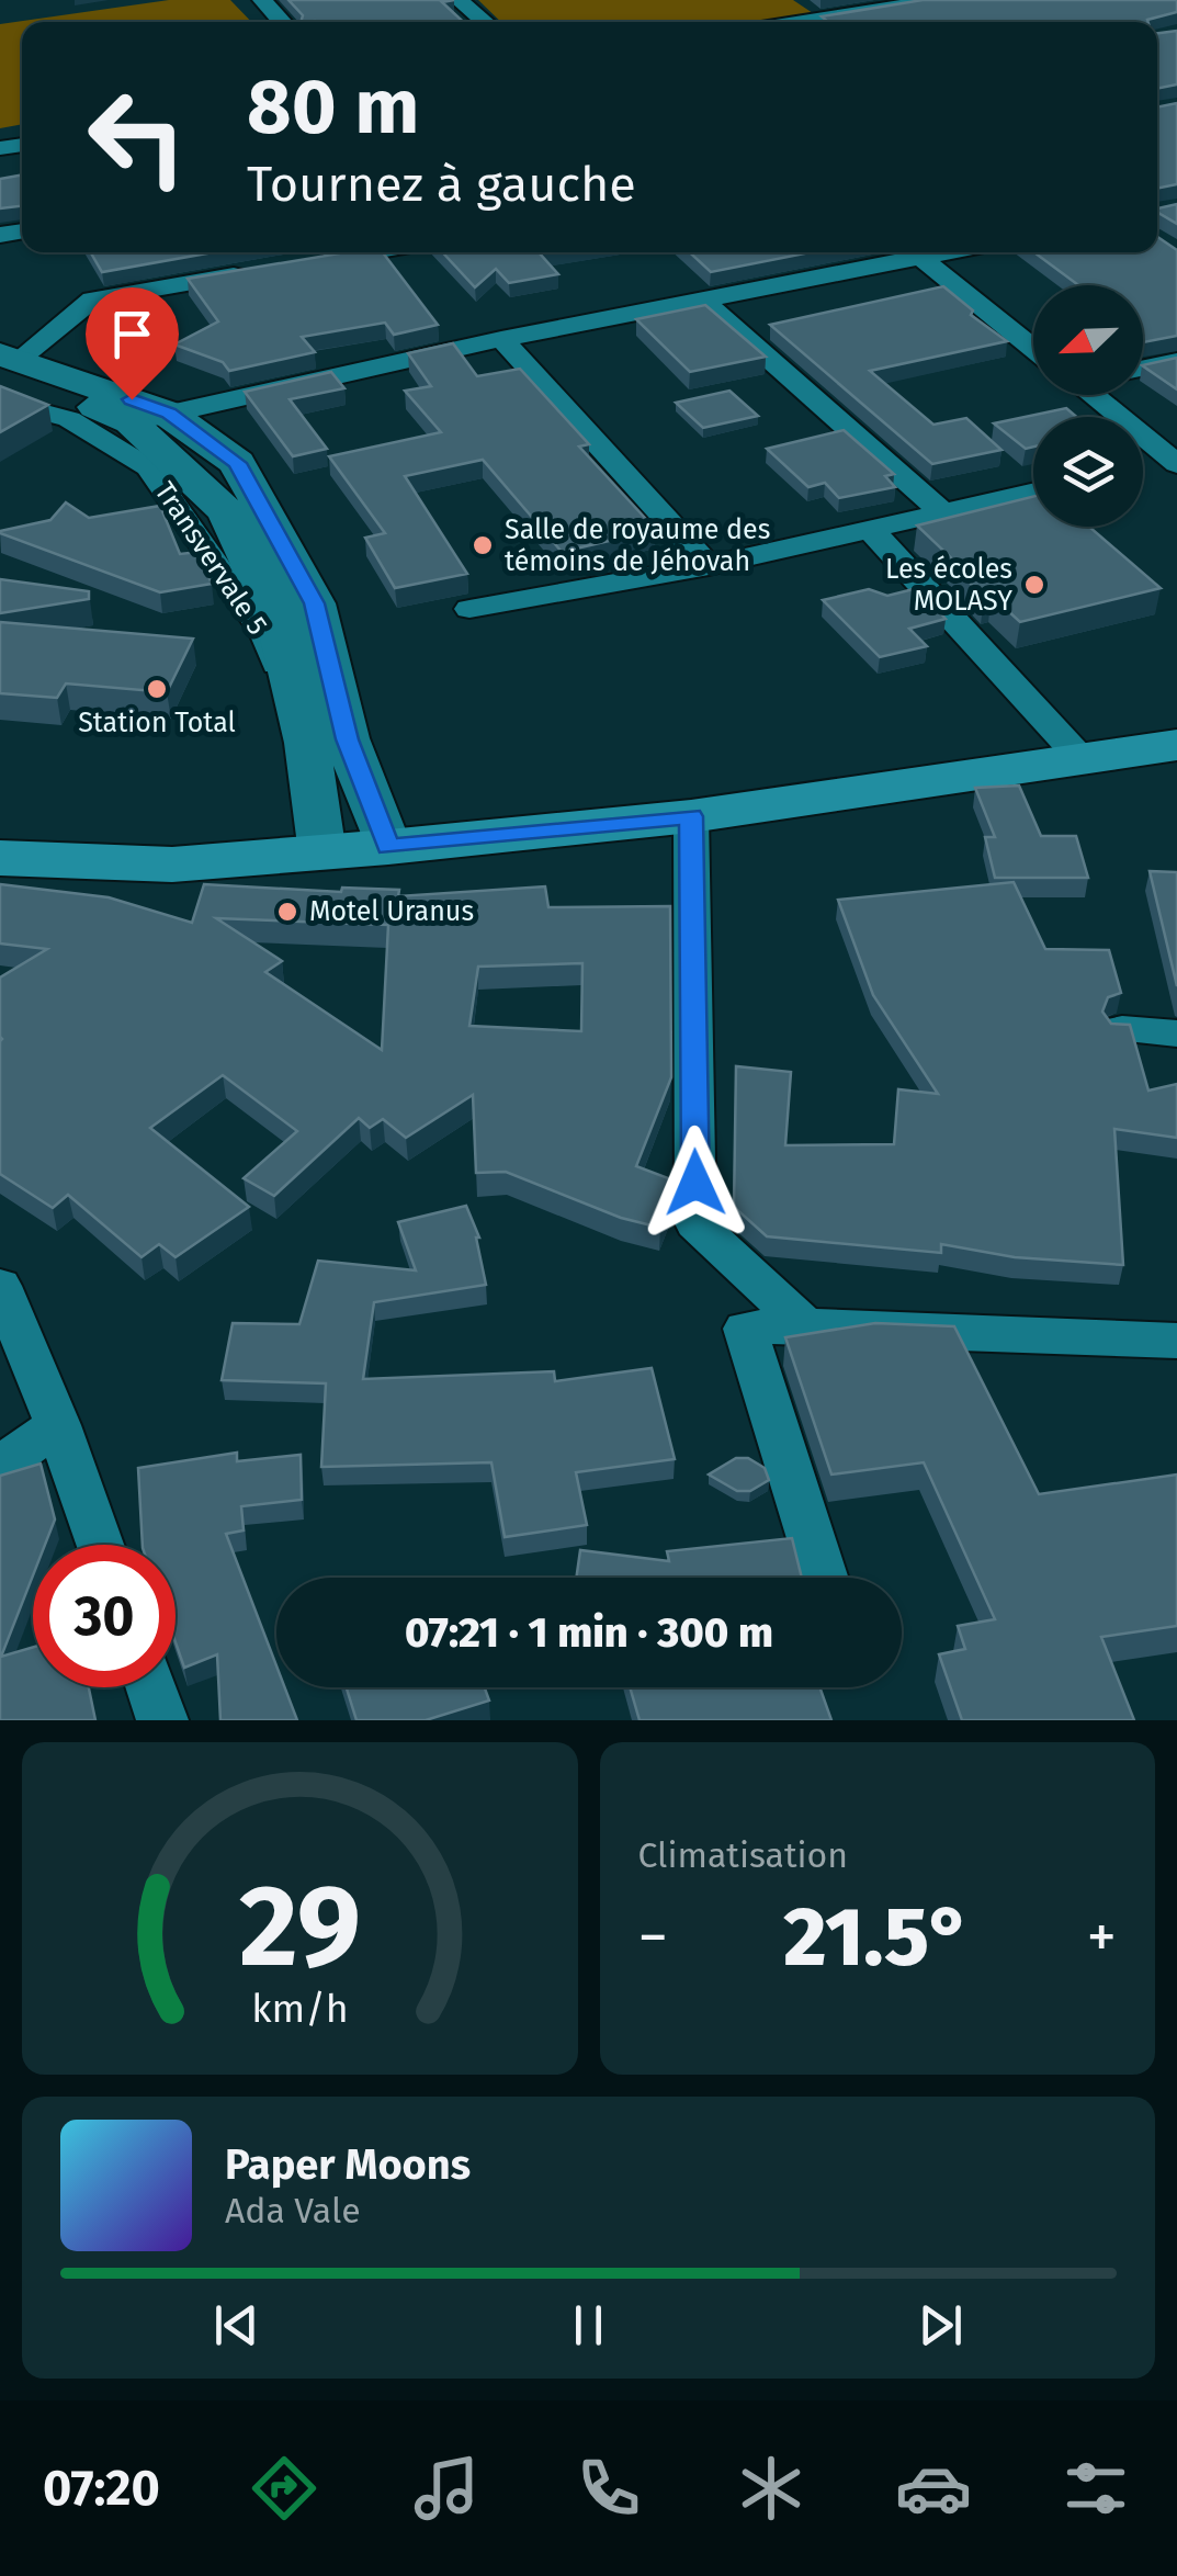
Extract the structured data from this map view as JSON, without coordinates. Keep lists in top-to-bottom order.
{
  "streets": {
    "main road": ["Transvervale 5"]
  },
  "places": [
    "Salle de royaume des témoins de Jéhovah",
    "Les écoles MOLASY",
    "Station Total",
    "Motel Uranus"
  ],
  "north": "bottom left",
  "page": {
    "turn": ["80 m", "Tournez à gauche"],
    "limit": "30",
    "trip": "07:21 · 1 min · 300 m",
    "tile": "Climatisation",
    "heat": ["−", "21.5°", "+"],
    "song": ["Paper Moons", "Ada Vale"],
    "tabs": "07:20",
    "gauge": ["29", "km/h"]
  }
}
